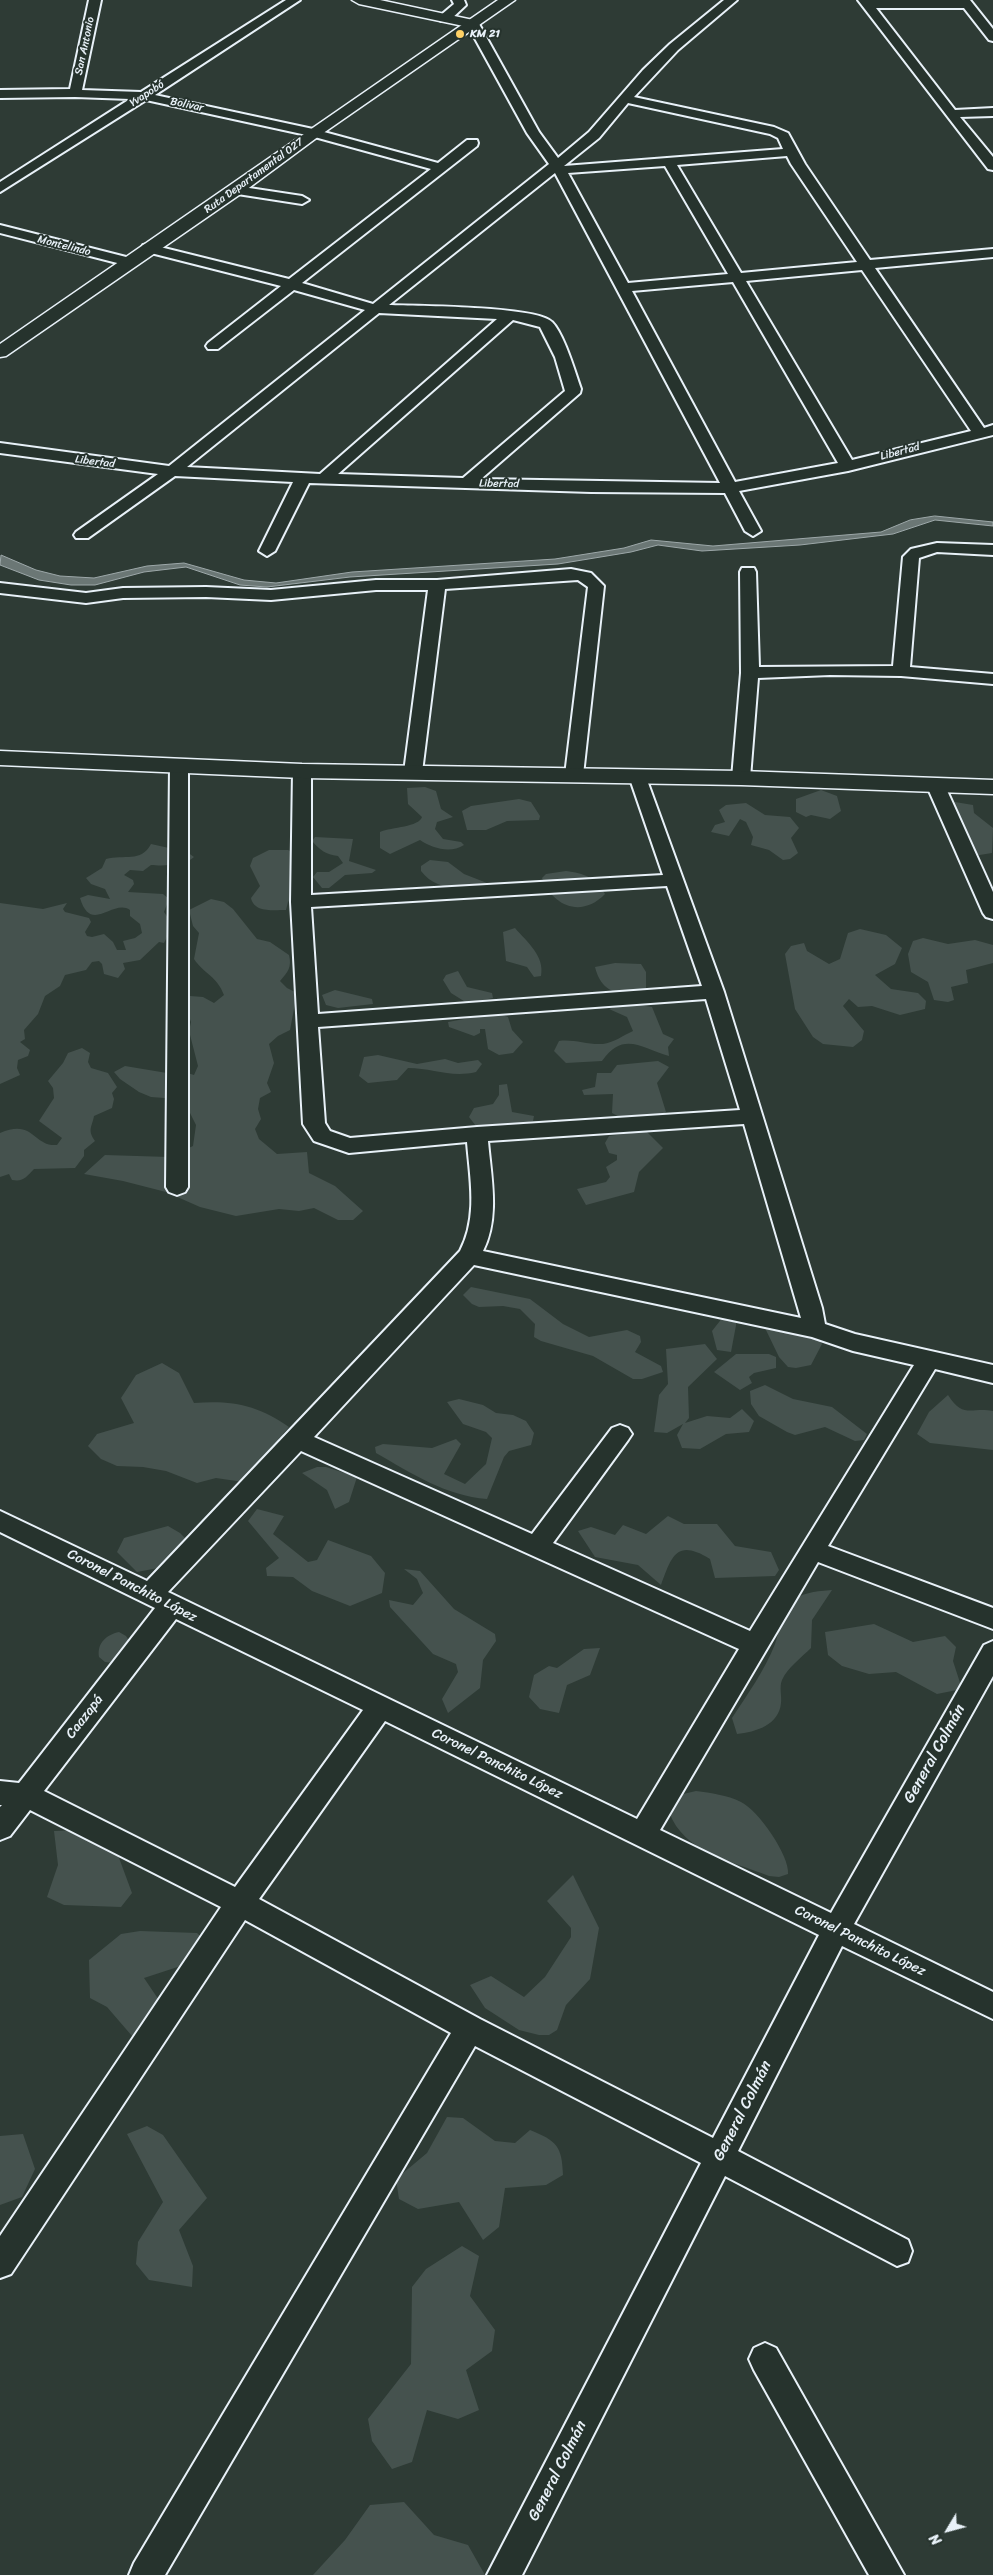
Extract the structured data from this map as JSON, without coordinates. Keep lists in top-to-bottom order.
{
  "streets": {
    "main road": ["Ruta Departamental 027"],
    "street": [
      "San Antonio",
      "Yvapobó",
      "Bolivar",
      "Montelindo",
      "Libertad",
      "Coronel Panchito López",
      "Caazapá",
      "General Colmán"
    ]
  },
  "crossings": [
    ["San Antonio", "Bolivar"],
    ["Yvapobó", "Bolivar"],
    ["Bolivar", "Ruta Departamental 027"],
    ["Ruta Departamental 027", "Montelindo"],
    ["Coronel Panchito López", "Caazapá"],
    ["Coronel Panchito López", "General Colmán"]
  ],
  "places": ["KM 21"],
  "north": "bottom left"
}
